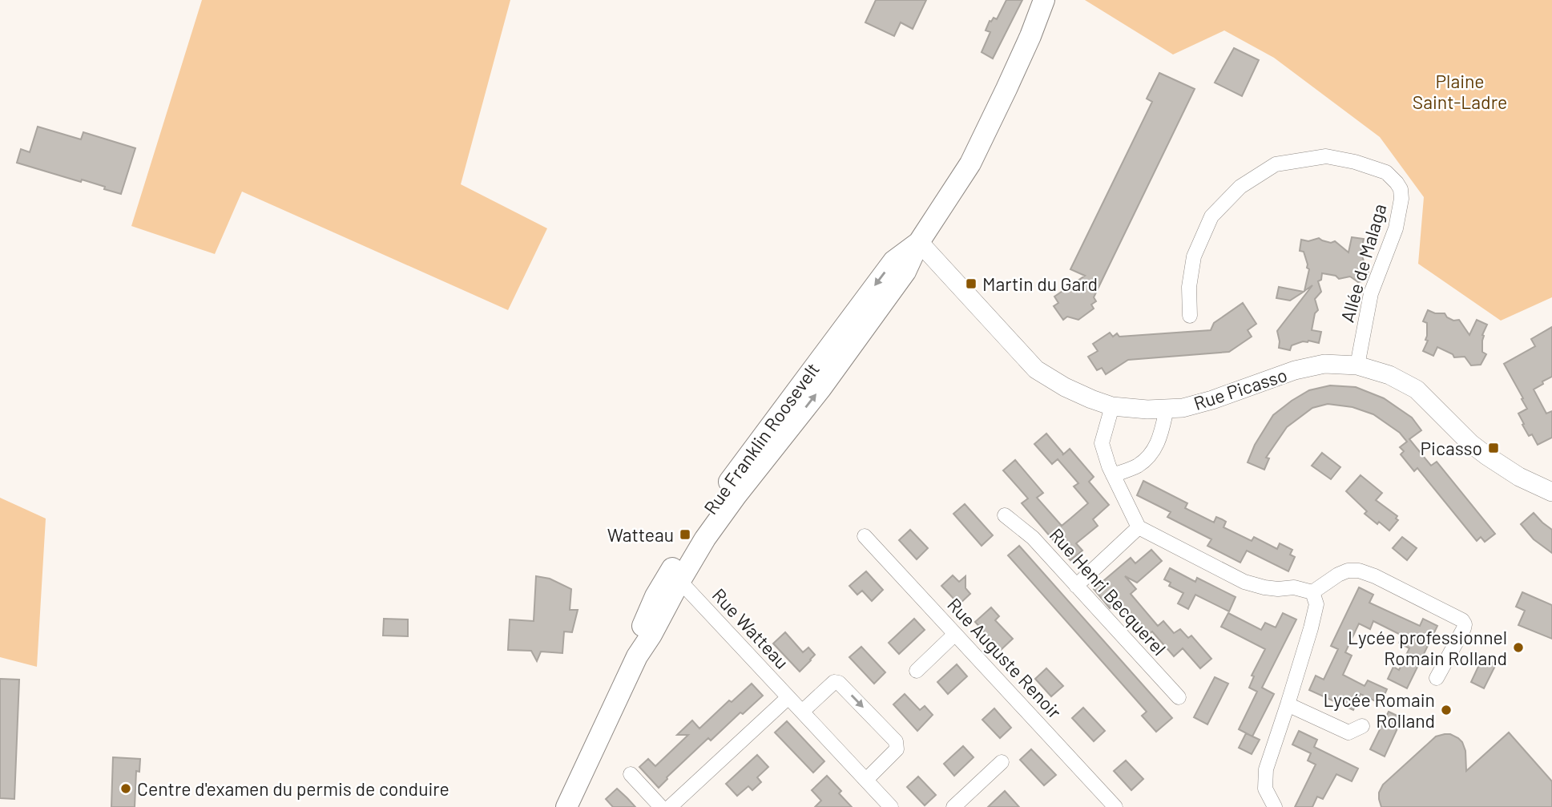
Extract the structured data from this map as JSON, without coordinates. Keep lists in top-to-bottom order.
{
  "streets": {
    "main road": ["Rue Franklin Roosevelt"],
    "street": [
      "Allée de Malaga",
      "Rue Picasso",
      "Rue Henri Becquerel",
      "Rue Watteau",
      "Rue Auguste Renoir"
    ]
  },
  "crossings": [
    ["Allée de Malaga", "Rue Picasso"],
    ["Rue Picasso", "Rue Franklin Roosevelt"],
    ["Rue Franklin Roosevelt", "Rue Watteau"]
  ],
  "parks": ["Plaine Saint-Ladre"],
  "places": {
    "transit": ["Martin du Gard", "Picasso", "Watteau"],
    "other": ["Lycée professionnel Romain Rolland", "Lycée Romain Rolland", "Centre d'examen du permis de conduire"]
  }
}
